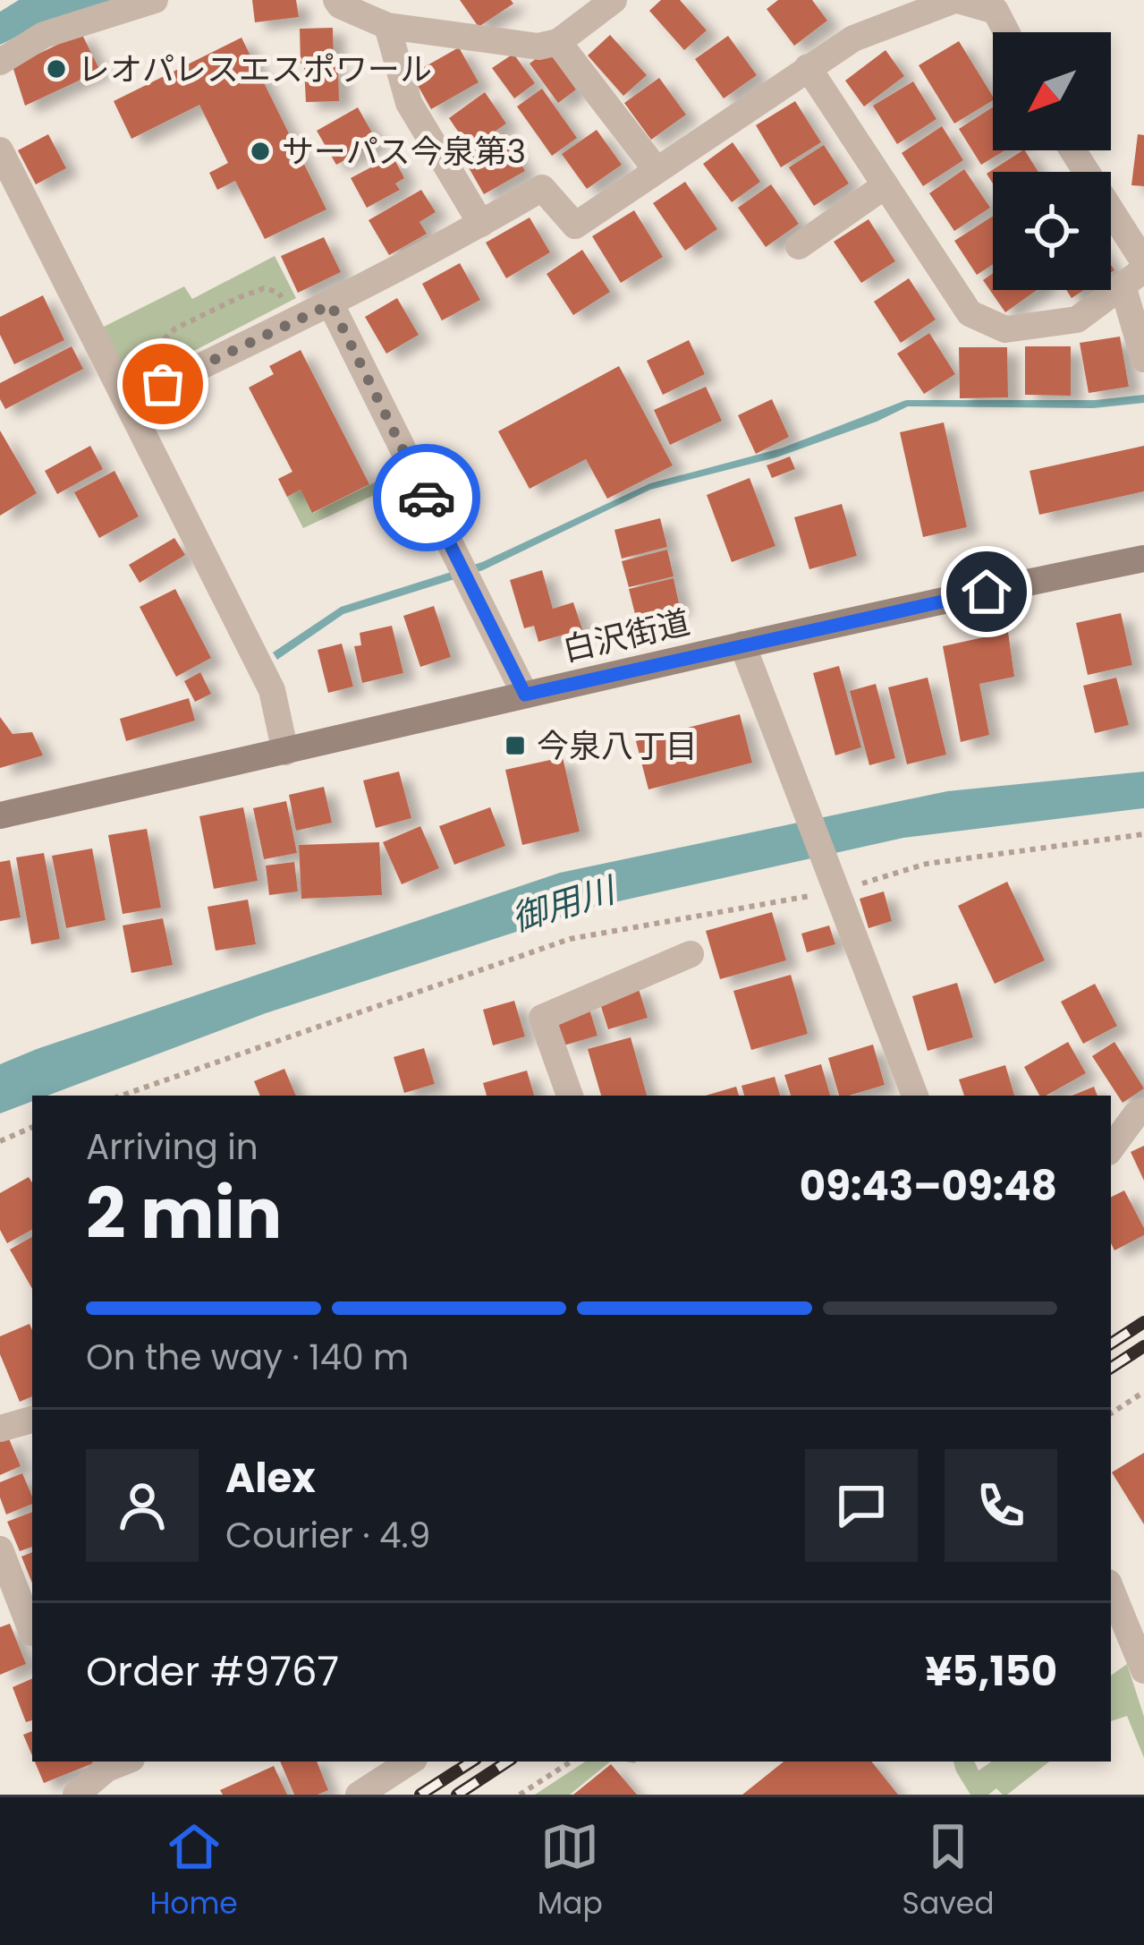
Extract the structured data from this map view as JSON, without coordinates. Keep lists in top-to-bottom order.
{
  "streets": {
    "main road": ["白沢街道"]
  },
  "water": ["御用川"],
  "places": {
    "other": ["レオパレスエスポワール", "サーパス今泉第3"],
    "transit": ["今泉八丁目"]
  },
  "north": "bottom left",
  "page": {
    "heading": ["2 min", "Arriving in", "09:43–09:48"],
    "panel": [
      "Alex",
      "Courier · 4.9",
      "Order #9767",
      "¥5,150"
    ],
    "bar": "On the way · 140 m",
    "tabs": ["Home", "Map", "Saved"]
  }
}
